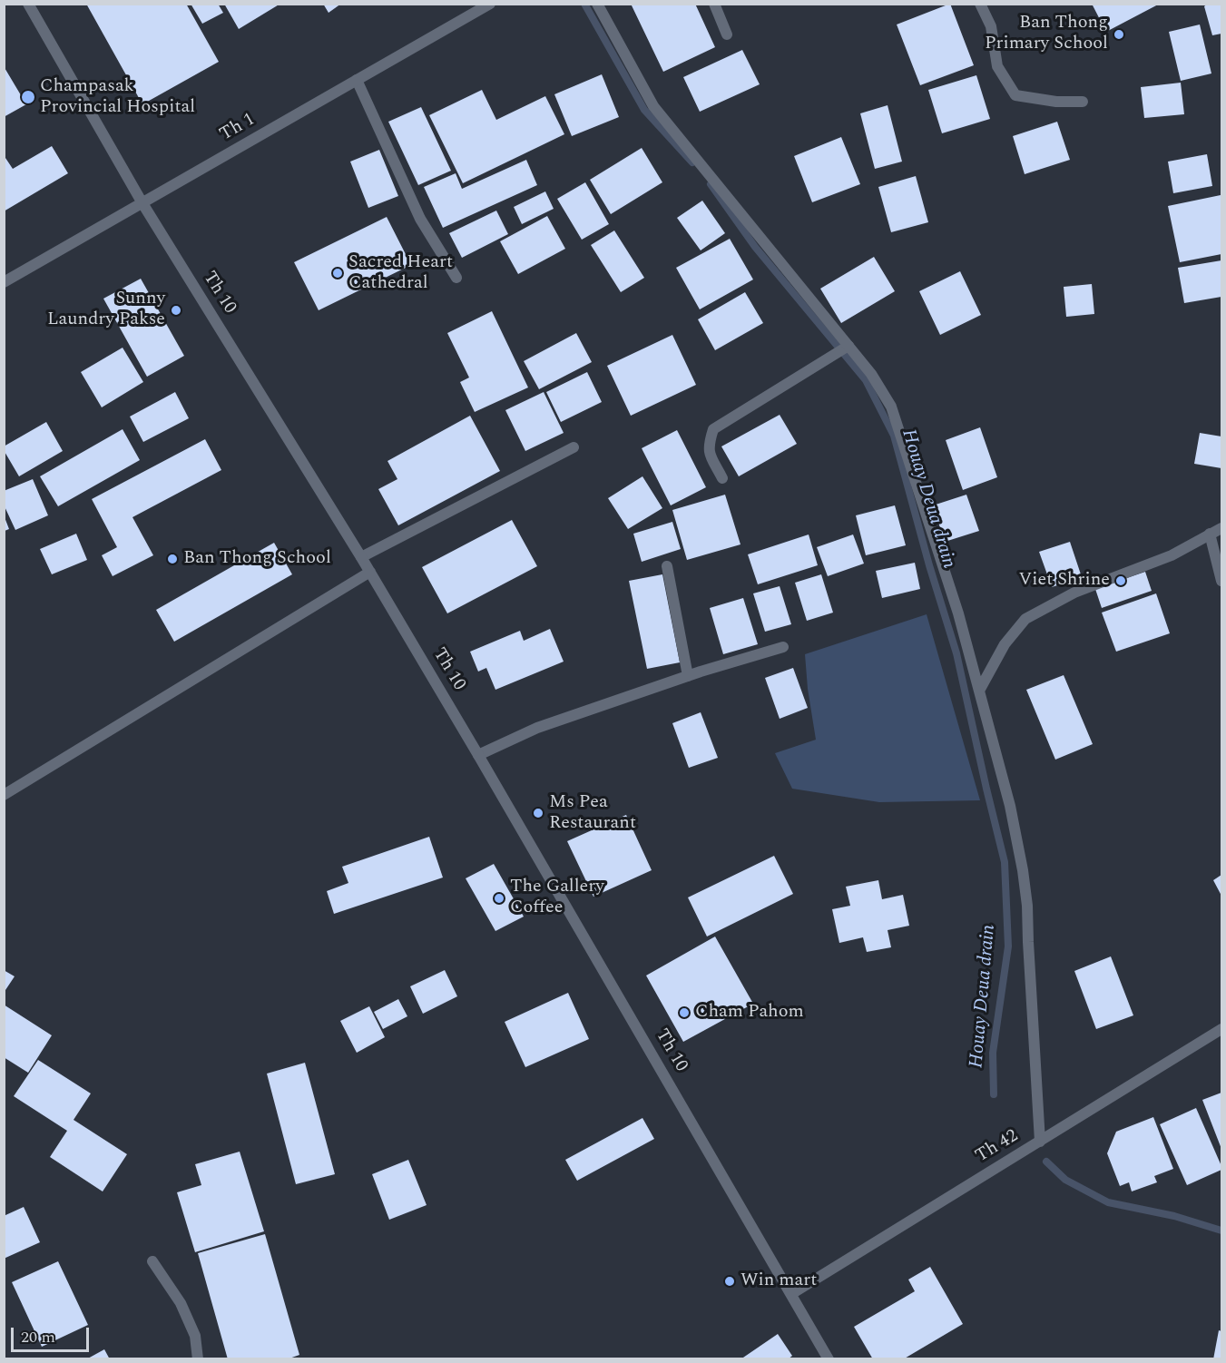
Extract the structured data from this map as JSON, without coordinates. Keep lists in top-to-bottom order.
{
  "streets": {
    "street": ["Th 1", "Th 10", "Th 42"]
  },
  "crossings": [
    ["Th 1", "Th 10"],
    ["Th 10", "Th 42"]
  ],
  "water": ["Houay Deua drain"],
  "places": [
    "Ban Thong Primary School",
    "Champasak Provincial Hospital",
    "Sacred Heart Cathedral",
    "Sunny Laundry Pakse",
    "Ban Thong School",
    "Viet Shrine",
    "Ms Pea Restaurant",
    "The Gallery Coffee",
    "Cham Pahom",
    "Win mart"
  ],
  "scale_bar": "20 m"
}
